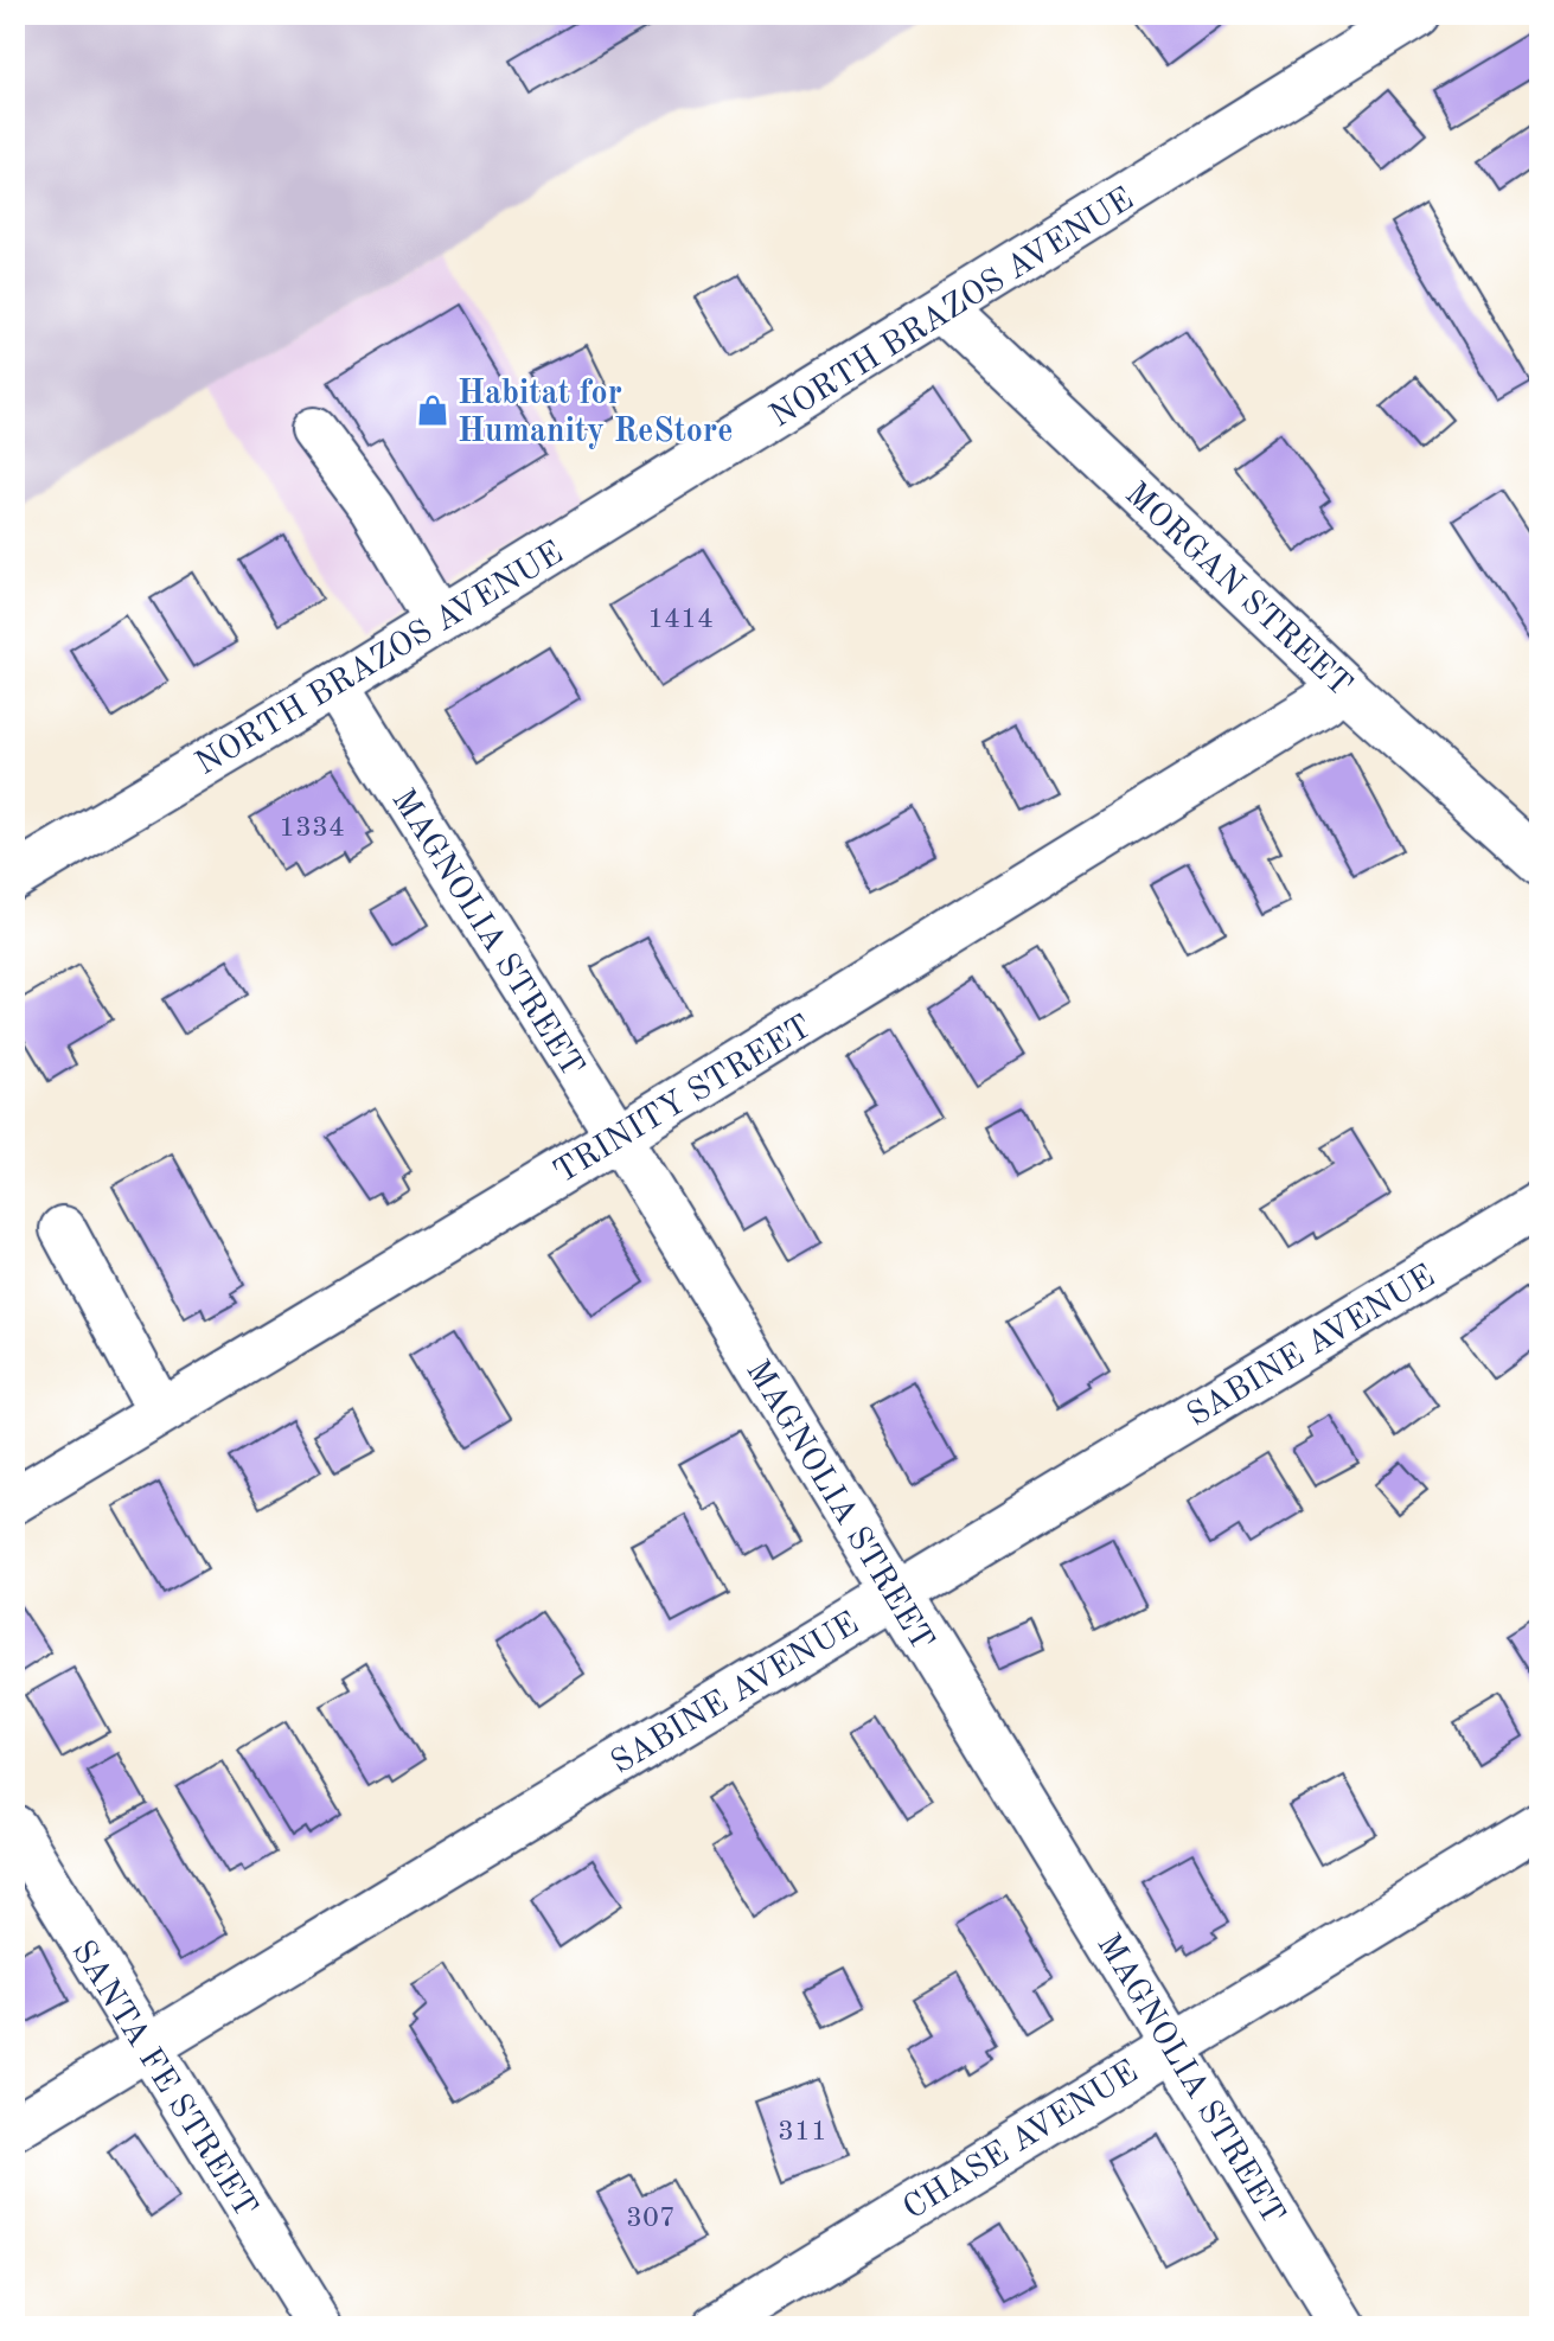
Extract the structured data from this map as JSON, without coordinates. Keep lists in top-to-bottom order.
{
  "streets": {
    "street": [
      "NORTH BRAZOS AVENUE",
      "MORGAN STREET",
      "MAGNOLIA STREET",
      "TRINITY STREET",
      "SABINE AVENUE",
      "SANTA FE STREET",
      "CHASE AVENUE"
    ]
  },
  "crossings": [
    ["NORTH BRAZOS AVENUE", "MORGAN STREET"],
    ["NORTH BRAZOS AVENUE", "MAGNOLIA STREET"],
    ["MORGAN STREET", "TRINITY STREET"],
    ["MAGNOLIA STREET", "TRINITY STREET"],
    ["MAGNOLIA STREET", "SABINE AVENUE"],
    ["MAGNOLIA STREET", "CHASE AVENUE"],
    ["SABINE AVENUE", "SANTA FE STREET"]
  ],
  "places": {
    "shop": ["Habitat for Humanity ReStore"]
  },
  "house_numbers": [
    "1414",
    "1334",
    "311",
    "307"
  ]
}
